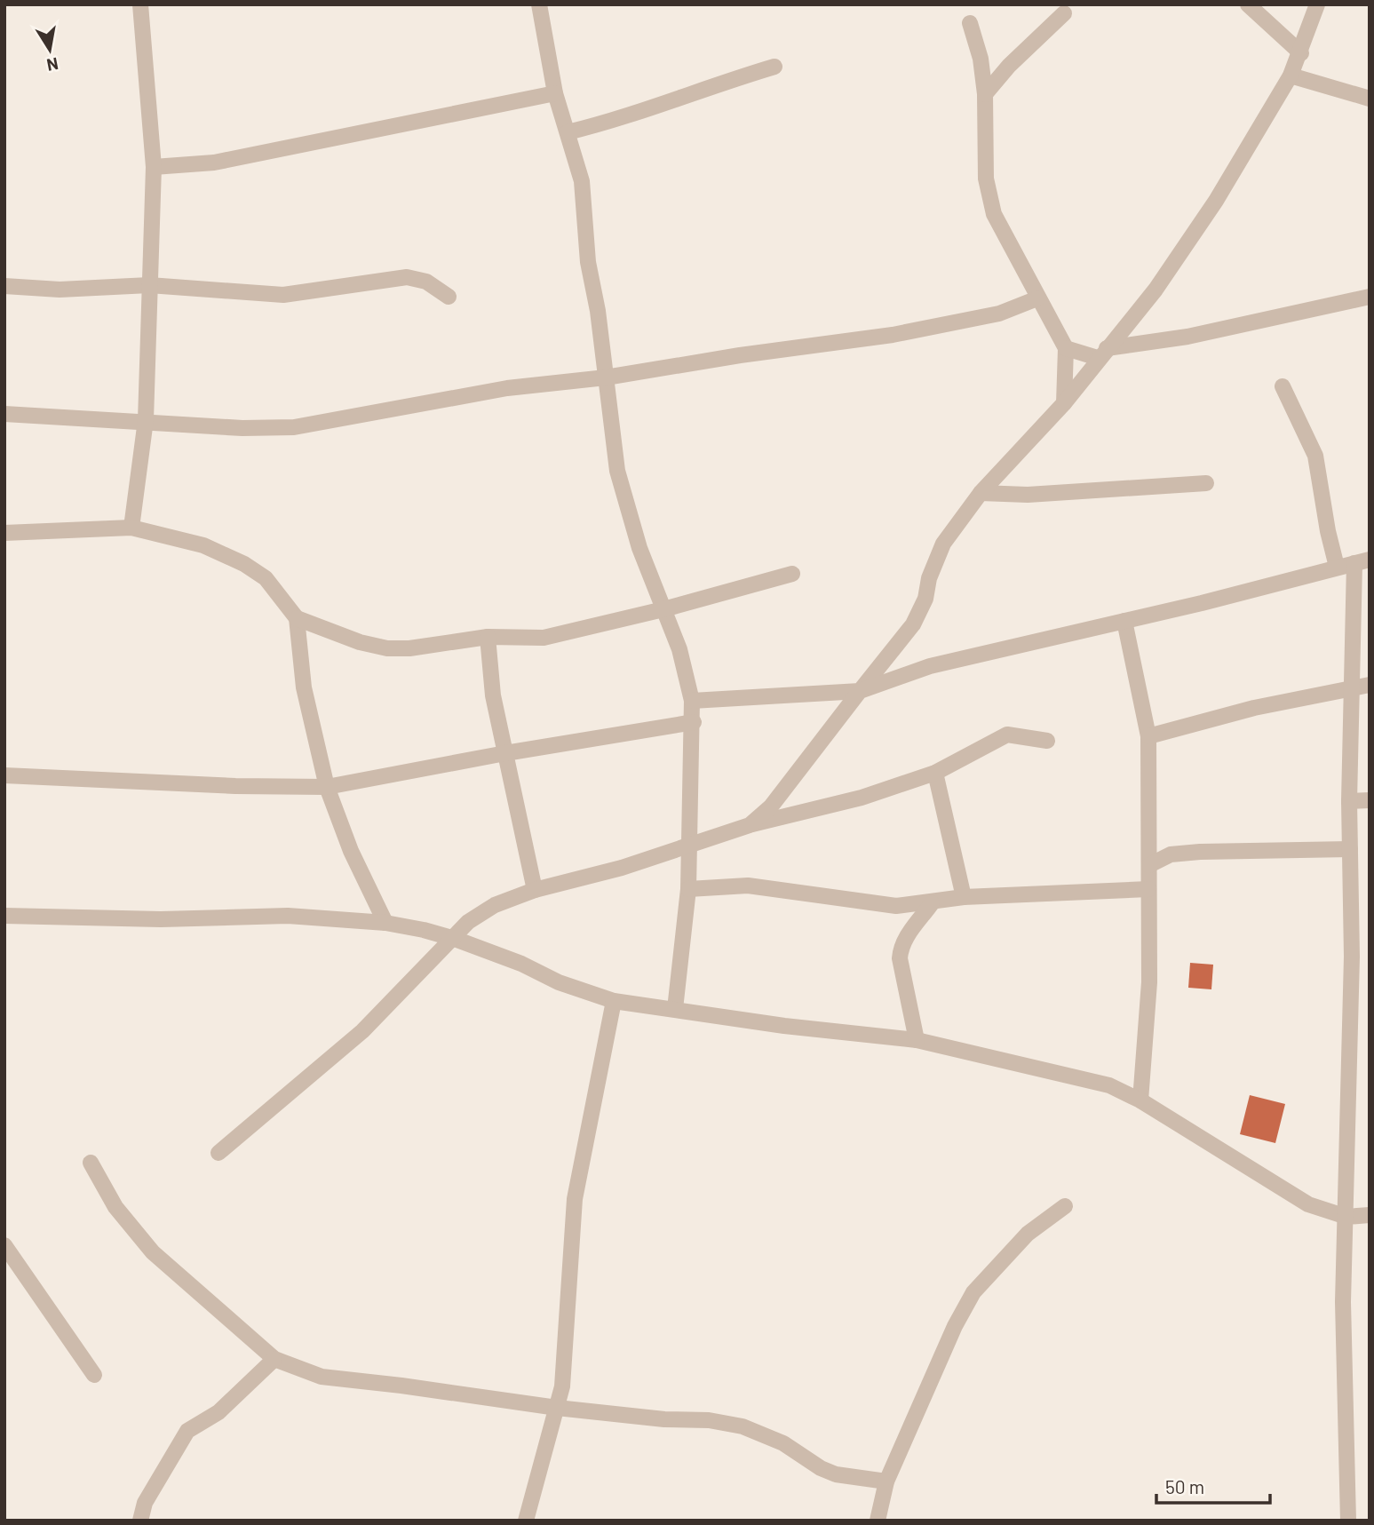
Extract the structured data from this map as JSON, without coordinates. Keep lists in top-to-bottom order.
{
  "scale_bar": "50 m",
  "north": "bottom"
}
